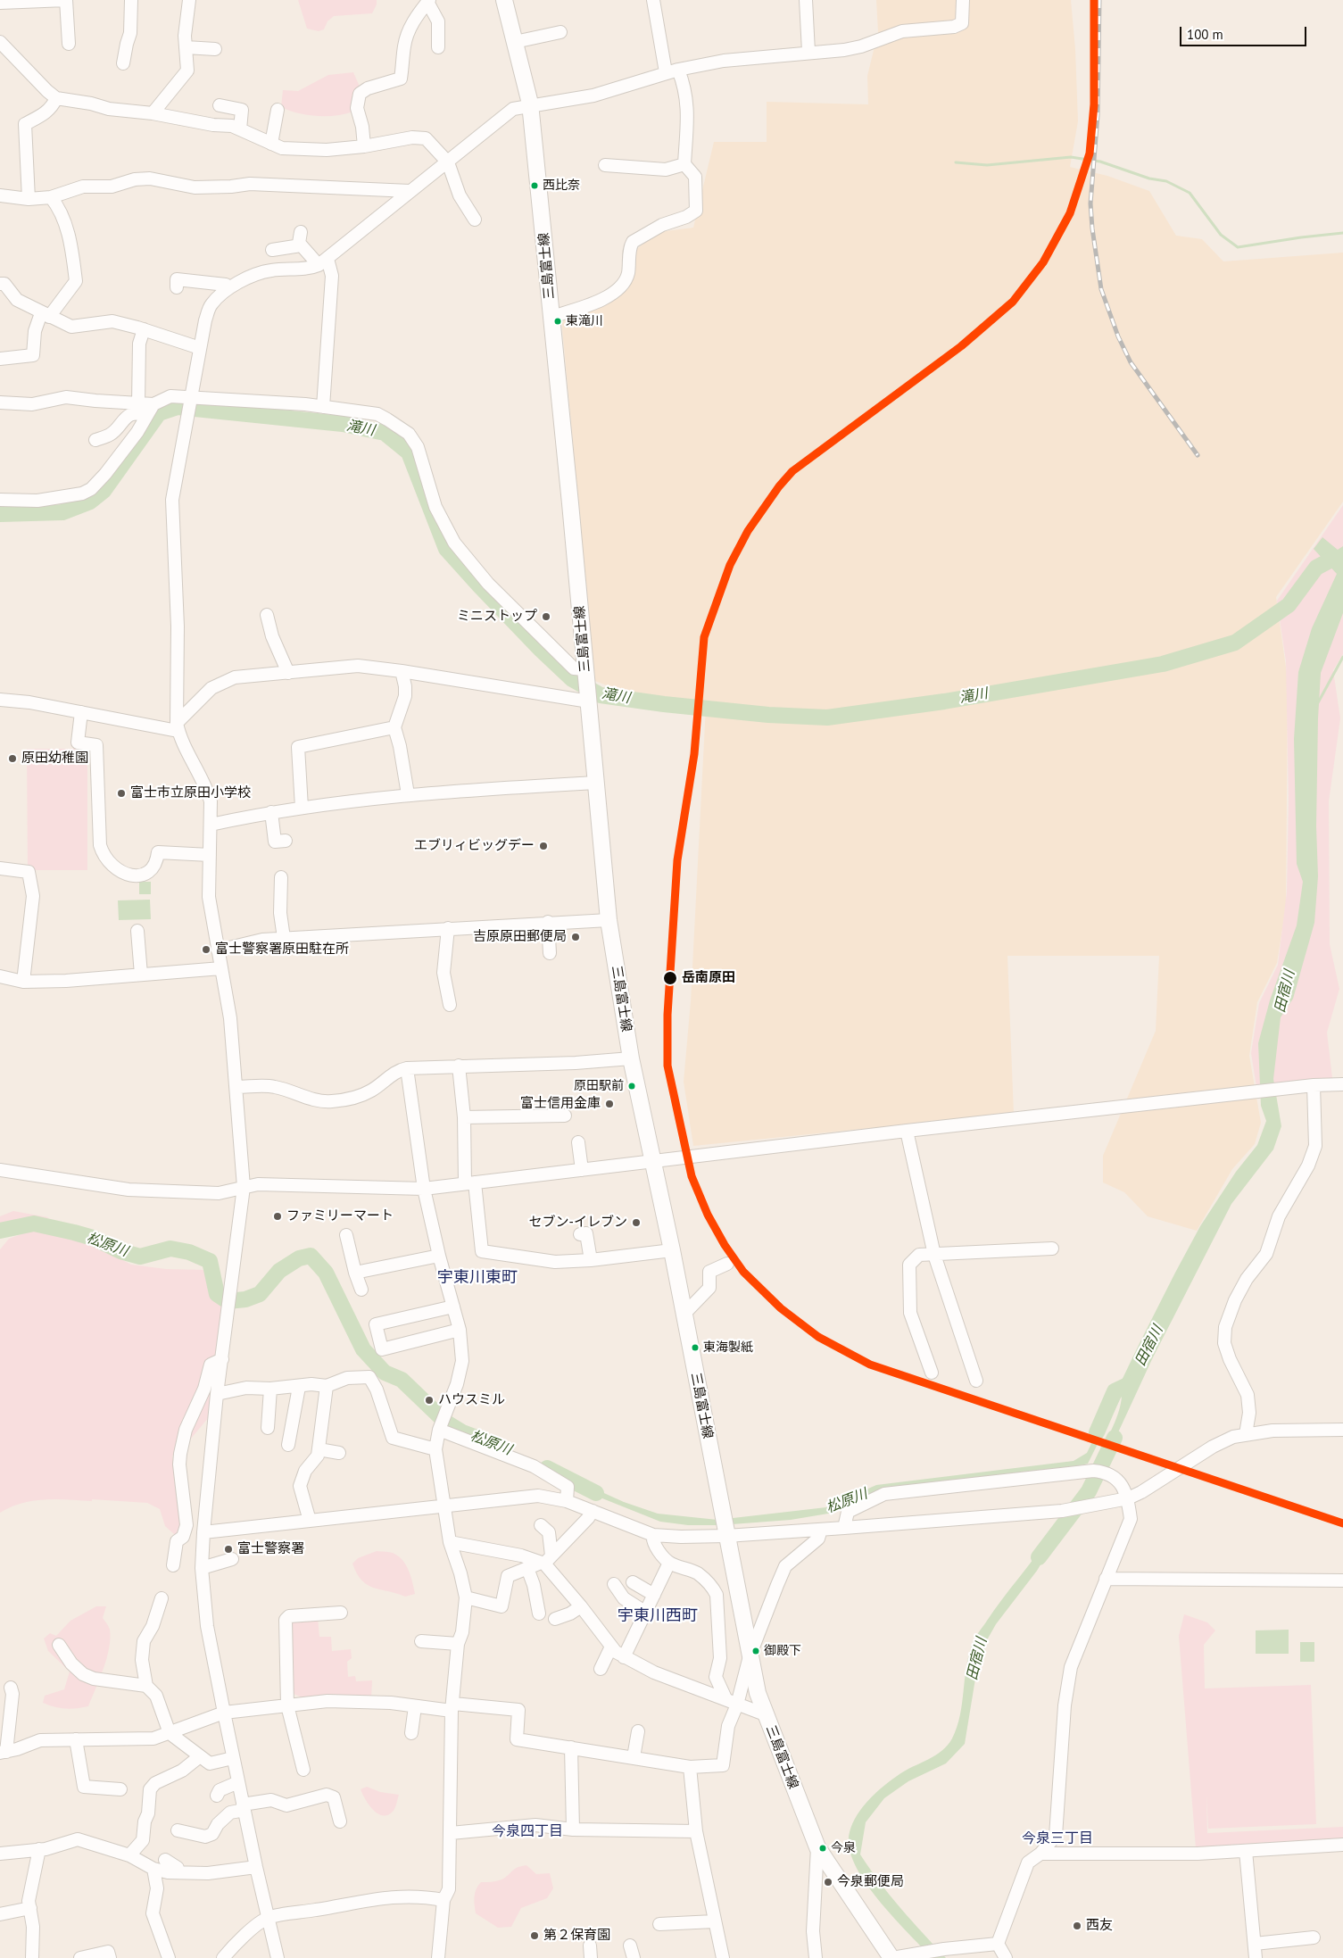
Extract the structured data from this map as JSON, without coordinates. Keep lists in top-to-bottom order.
{
  "streets": {
    "main road": ["三島富士線"]
  },
  "districts": [
    "宇東川東町",
    "宇東川西町",
    "今泉四丁目",
    "今泉三丁目"
  ],
  "water": ["滝川", "田宿川", "松原川"],
  "places": [
    "西比奈",
    "東滝川",
    "ミニストップ",
    "原田幼稚園",
    "富士市立原田小学校",
    "エブリィビッグデー",
    "吉原原田郵便局",
    "富士警察署原田駐在所",
    "岳南原田",
    "原田駅前",
    "富士信用金庫",
    "ファミリーマート",
    "セブン-イレブン",
    "東海製紙",
    "ハウスミル",
    "富士警察署",
    "御殿下",
    "今泉",
    "今泉郵便局",
    "西友",
    "第２保育園"
  ],
  "scale_bar": "100 m"
}
